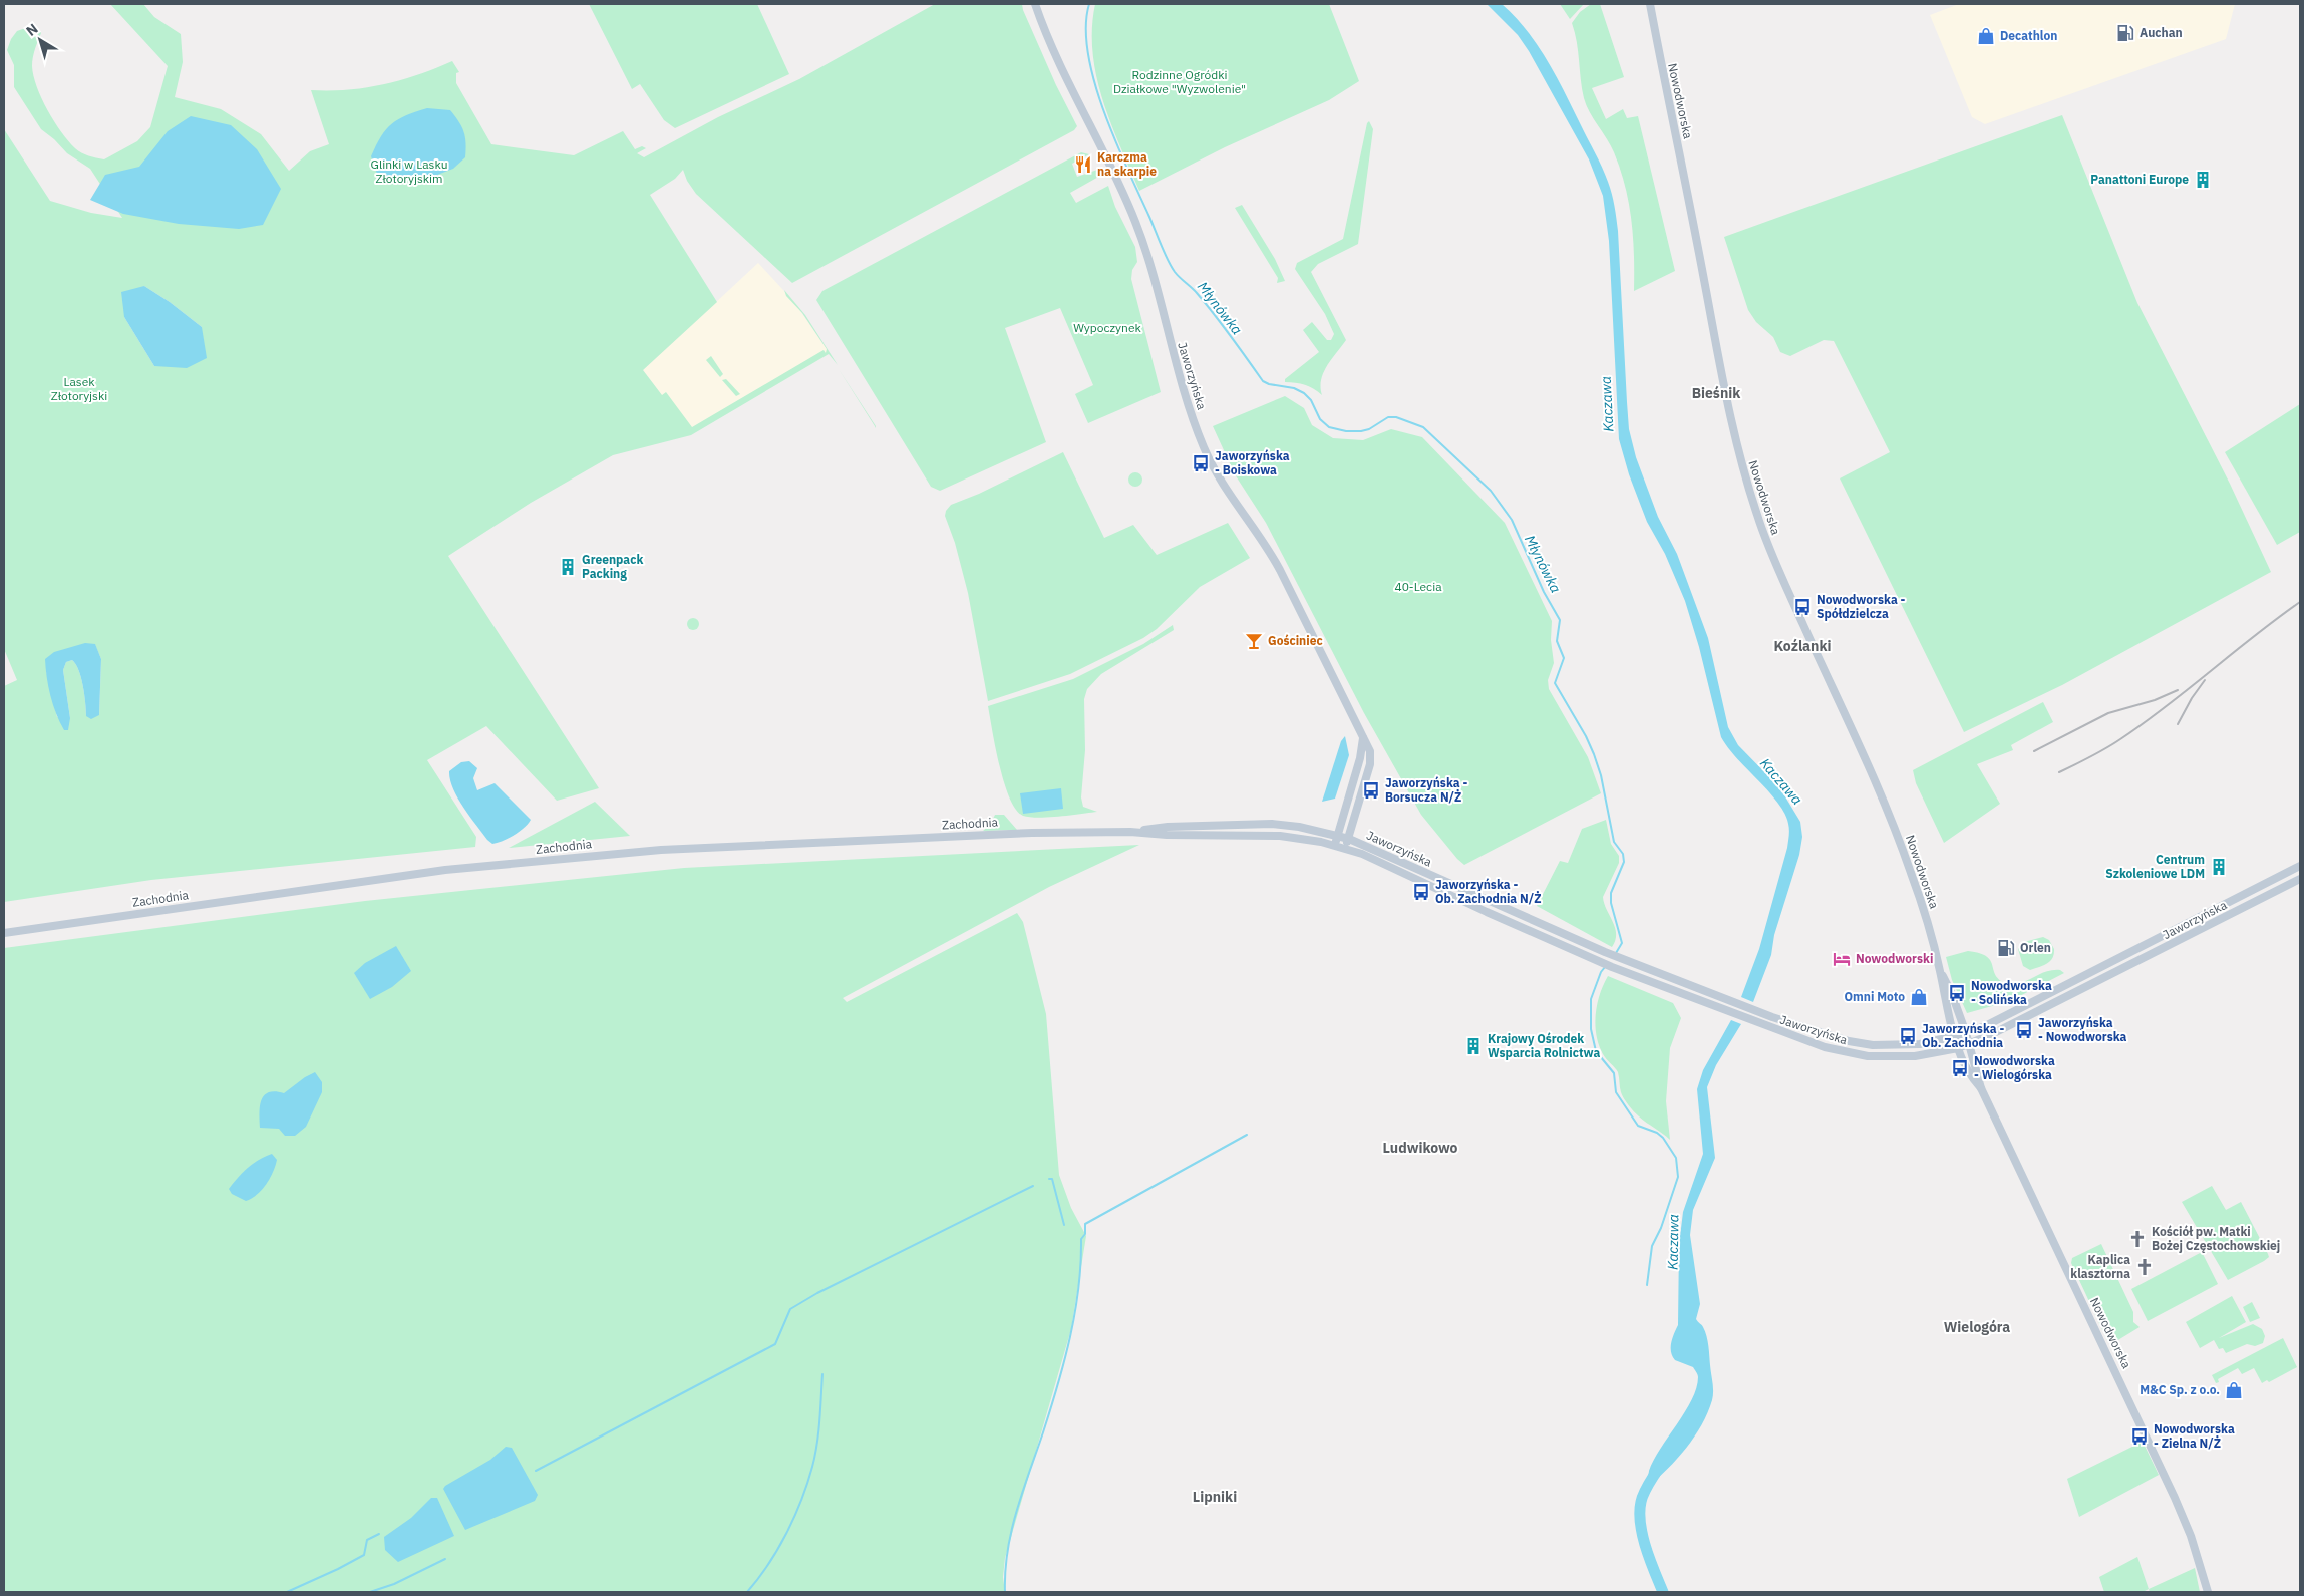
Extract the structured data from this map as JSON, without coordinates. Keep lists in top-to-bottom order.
{
  "streets": {
    "main road": ["Nowodworska", "Jaworzyńska", "Zachodnia"]
  },
  "crossings": [
    ["Nowodworska", "Jaworzyńska"],
    ["Jaworzyńska", "Zachodnia"]
  ],
  "districts": [
    "Bieśnik",
    "Koźlanki",
    "Ludwikowo",
    "Wielogóra",
    "Lipniki"
  ],
  "water": ["Młynówka", "Kaczawa"],
  "parks": [
    "Rodzinne Ogródki Działkowe \"Wyzwolenie\"",
    "Glinki w Lasku Złotoryjskim",
    "Wypoczynek",
    "Lasek Złotoryjski",
    "40-Lecia"
  ],
  "places": {
    "fuel station": ["Auchan", "Orlen"],
    "shop": ["Decathlon", "Omni Moto", "M&C Sp. z o.o."],
    "restaurant": ["Karczma na skarpie"],
    "building": [
      "Panattoni Europe",
      "Greenpack Packing",
      "Centrum Szkoleniowe LDM",
      "Krajowy Ośrodek Wsparcia Rolnictwa"
    ],
    "bus stop": [
      "Jaworzyńska - Boiskowa",
      "Nowodworska - Spółdzielcza",
      "Jaworzyńska - Borsucza N/Ż",
      "Jaworzyńska - Ob. Zachodnia N/Ż",
      "Nowodworska - Solińska",
      "Jaworzyńska - Nowodworska",
      "Jaworzyńska - Ob. Zachodnia",
      "Nowodworska - Wielogórska",
      "Nowodworska - Zielna N/Ż"
    ],
    "bar": ["Gościniec"],
    "hotel": ["Nowodworski"],
    "church": ["Kościół pw. Matki Bożej Częstochowskiej", "Kaplica klasztorna"]
  },
  "north": "top left"
}
